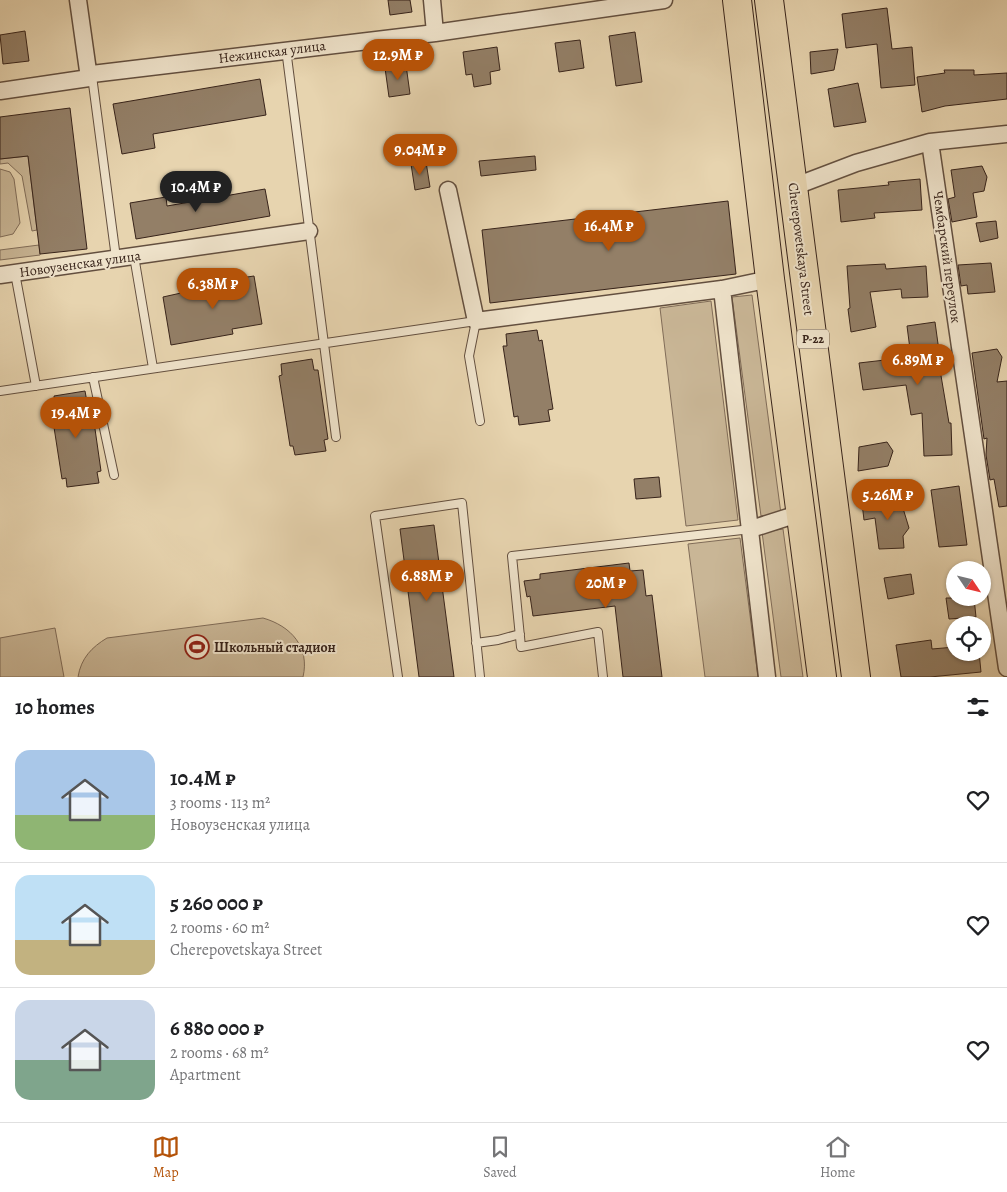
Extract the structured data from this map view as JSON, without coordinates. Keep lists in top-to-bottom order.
{
  "streets": {
    "highway": ["Cherepovetskaya Street", "Р-22"],
    "street": ["Нежинская улица", "Чембарский переулок", "Новоузенская улица"]
  },
  "places": {
    "sports": ["Школьный стадион"]
  },
  "north": "bottom right",
  "page": {
    "price": [
      "12.9M ₽",
      "9.04M ₽",
      "10.4M ₽",
      "16.4M ₽",
      "6.38M ₽",
      "6.89M ₽",
      "19.4M ₽",
      "5.26M ₽",
      "6.88M ₽",
      "20M ₽"
    ],
    "heading": "10 homes",
    "list": [
      {
        "name": "10.4M ₽",
        "note": "3 rooms · 113 m² · Новоузенская улица"
      },
      {
        "name": "5 260 000 ₽",
        "note": "2 rooms · 60 m² · Cherepovetskaya Street"
      },
      {
        "name": "6 880 000 ₽",
        "note": "2 rooms · 68 m² · Apartment"
      }
    ],
    "tabs": ["Map", "Saved", "Home"]
  }
}
